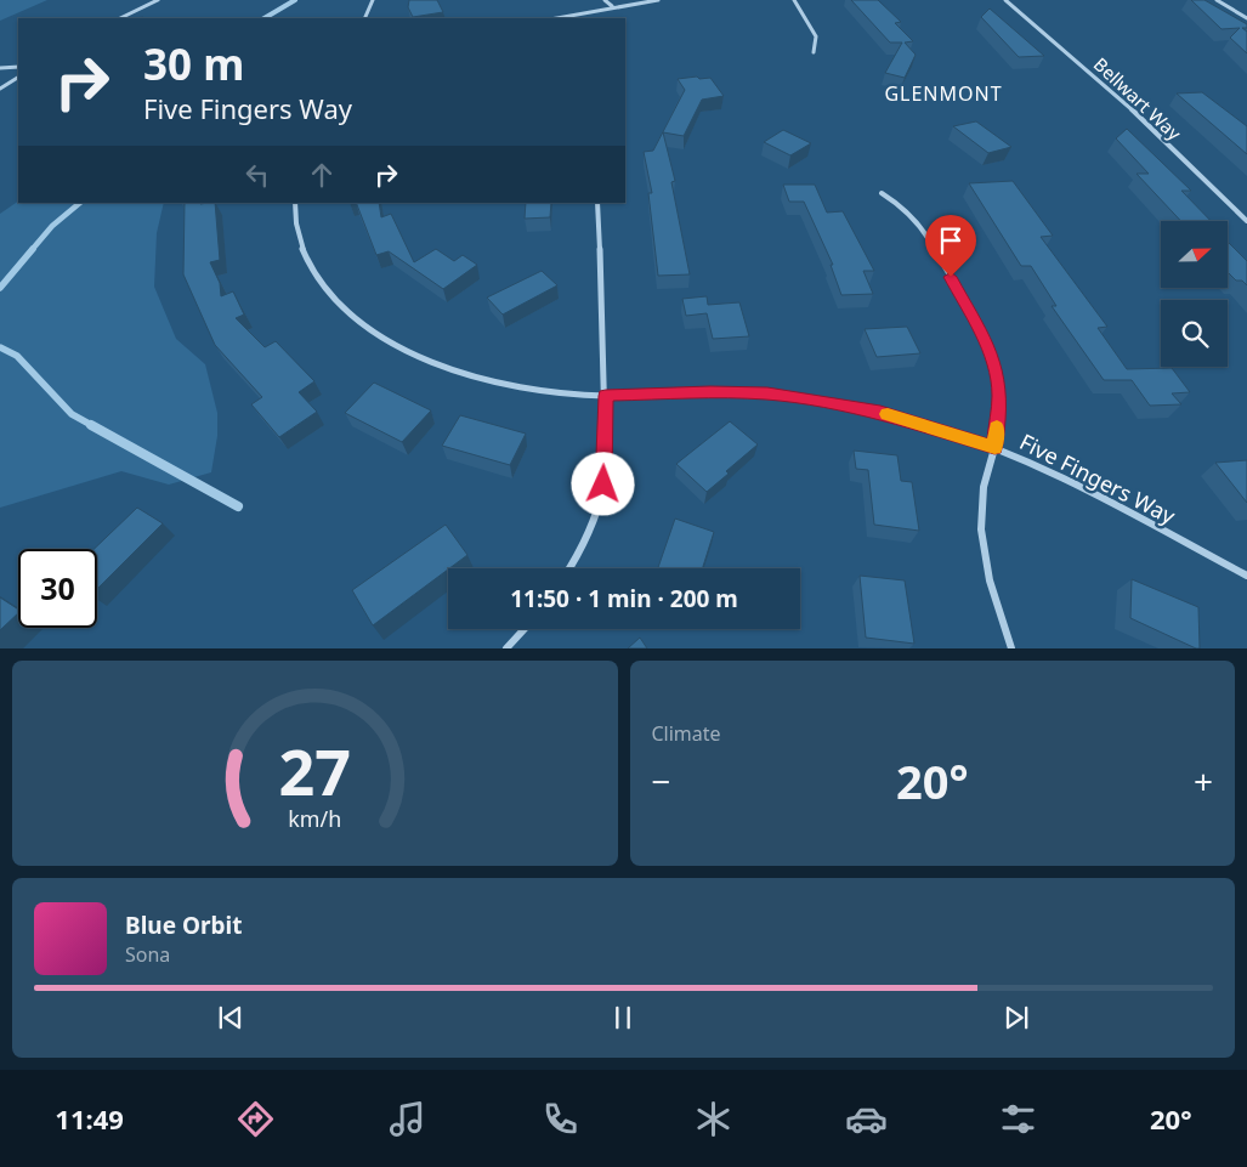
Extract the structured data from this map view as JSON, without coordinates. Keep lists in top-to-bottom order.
{
  "streets": {
    "street": ["Bellwart Way", "Five Fingers Way"]
  },
  "districts": ["GLENMONT"],
  "north": "right",
  "page": {
    "turn": ["30 m", "Five Fingers Way"],
    "limit": "30",
    "trip": "11:50 · 1 min · 200 m",
    "tile": "Climate",
    "heat": ["−", "20°", "+"],
    "song": ["Blue Orbit", "Sona"],
    "tabs": ["11:49", "20°"],
    "gauge": ["27", "km/h"]
  }
}
